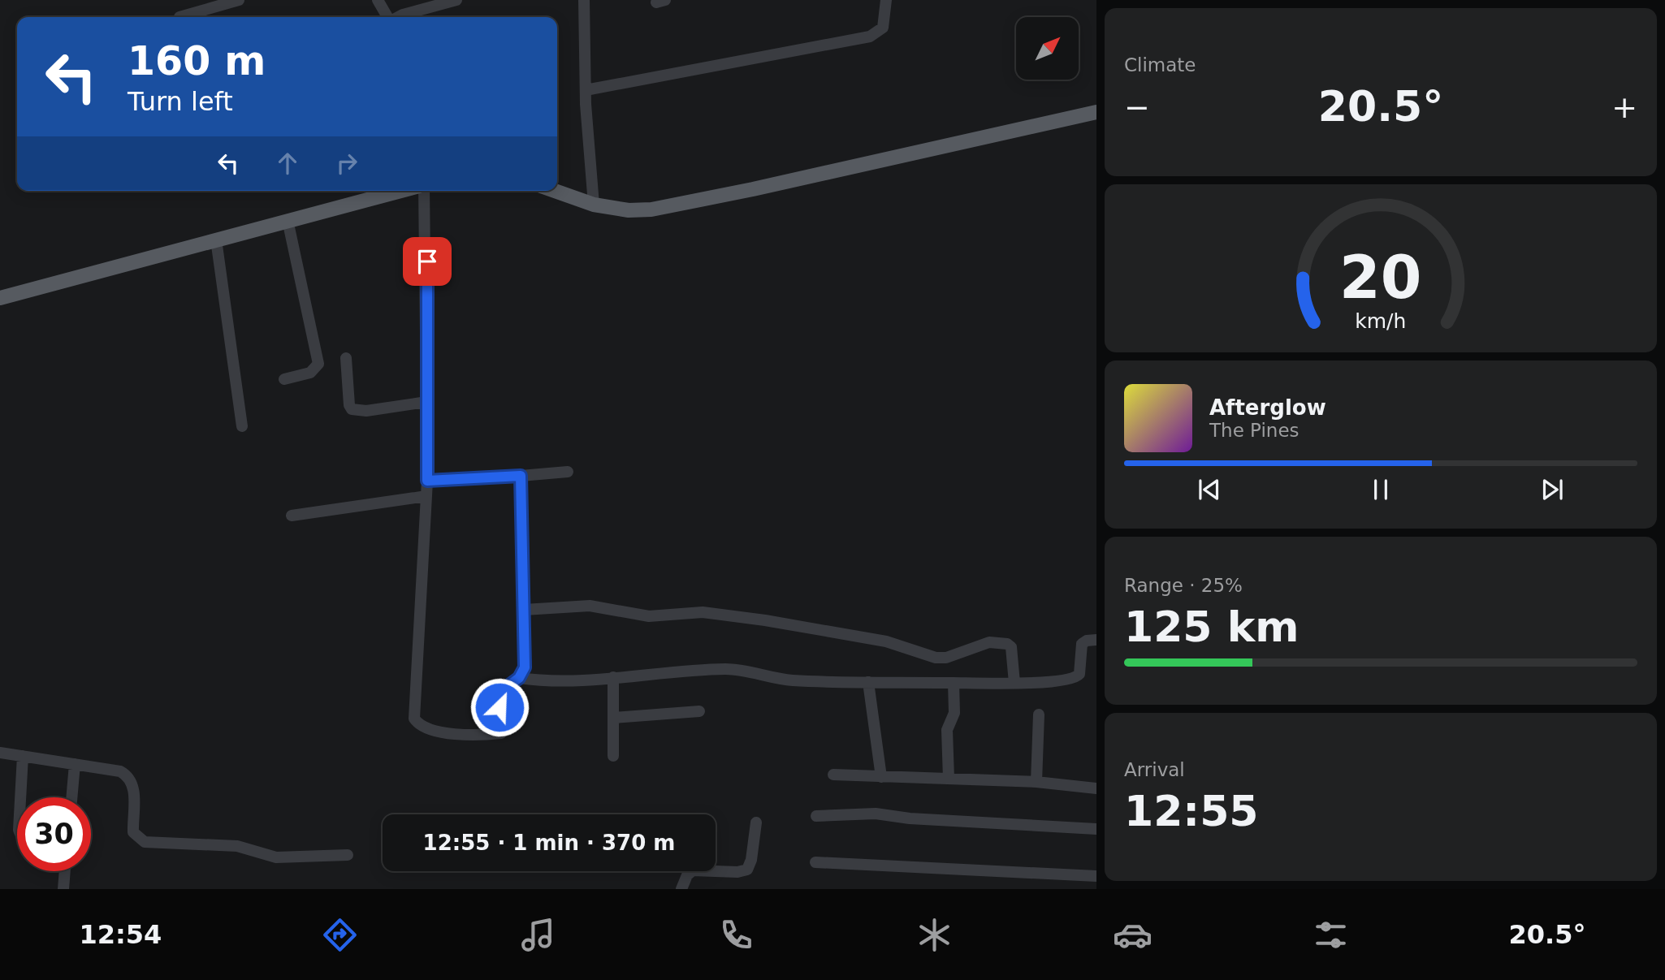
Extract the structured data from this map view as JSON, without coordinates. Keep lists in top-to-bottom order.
{
  "north": "top right",
  "page": {
    "tile": [
      "Climate",
      ["Range · 25%", "125 km"],
      ["Arrival", "12:55"]
    ],
    "turn": ["160 m", "Turn left"],
    "heat": ["−", "20.5°", "+"],
    "song": ["Afterglow", "The Pines"],
    "limit": "30",
    "trip": "12:55 · 1 min · 370 m",
    "tabs": ["12:54", "20.5°"],
    "gauge": ["20", "km/h"]
  }
}
